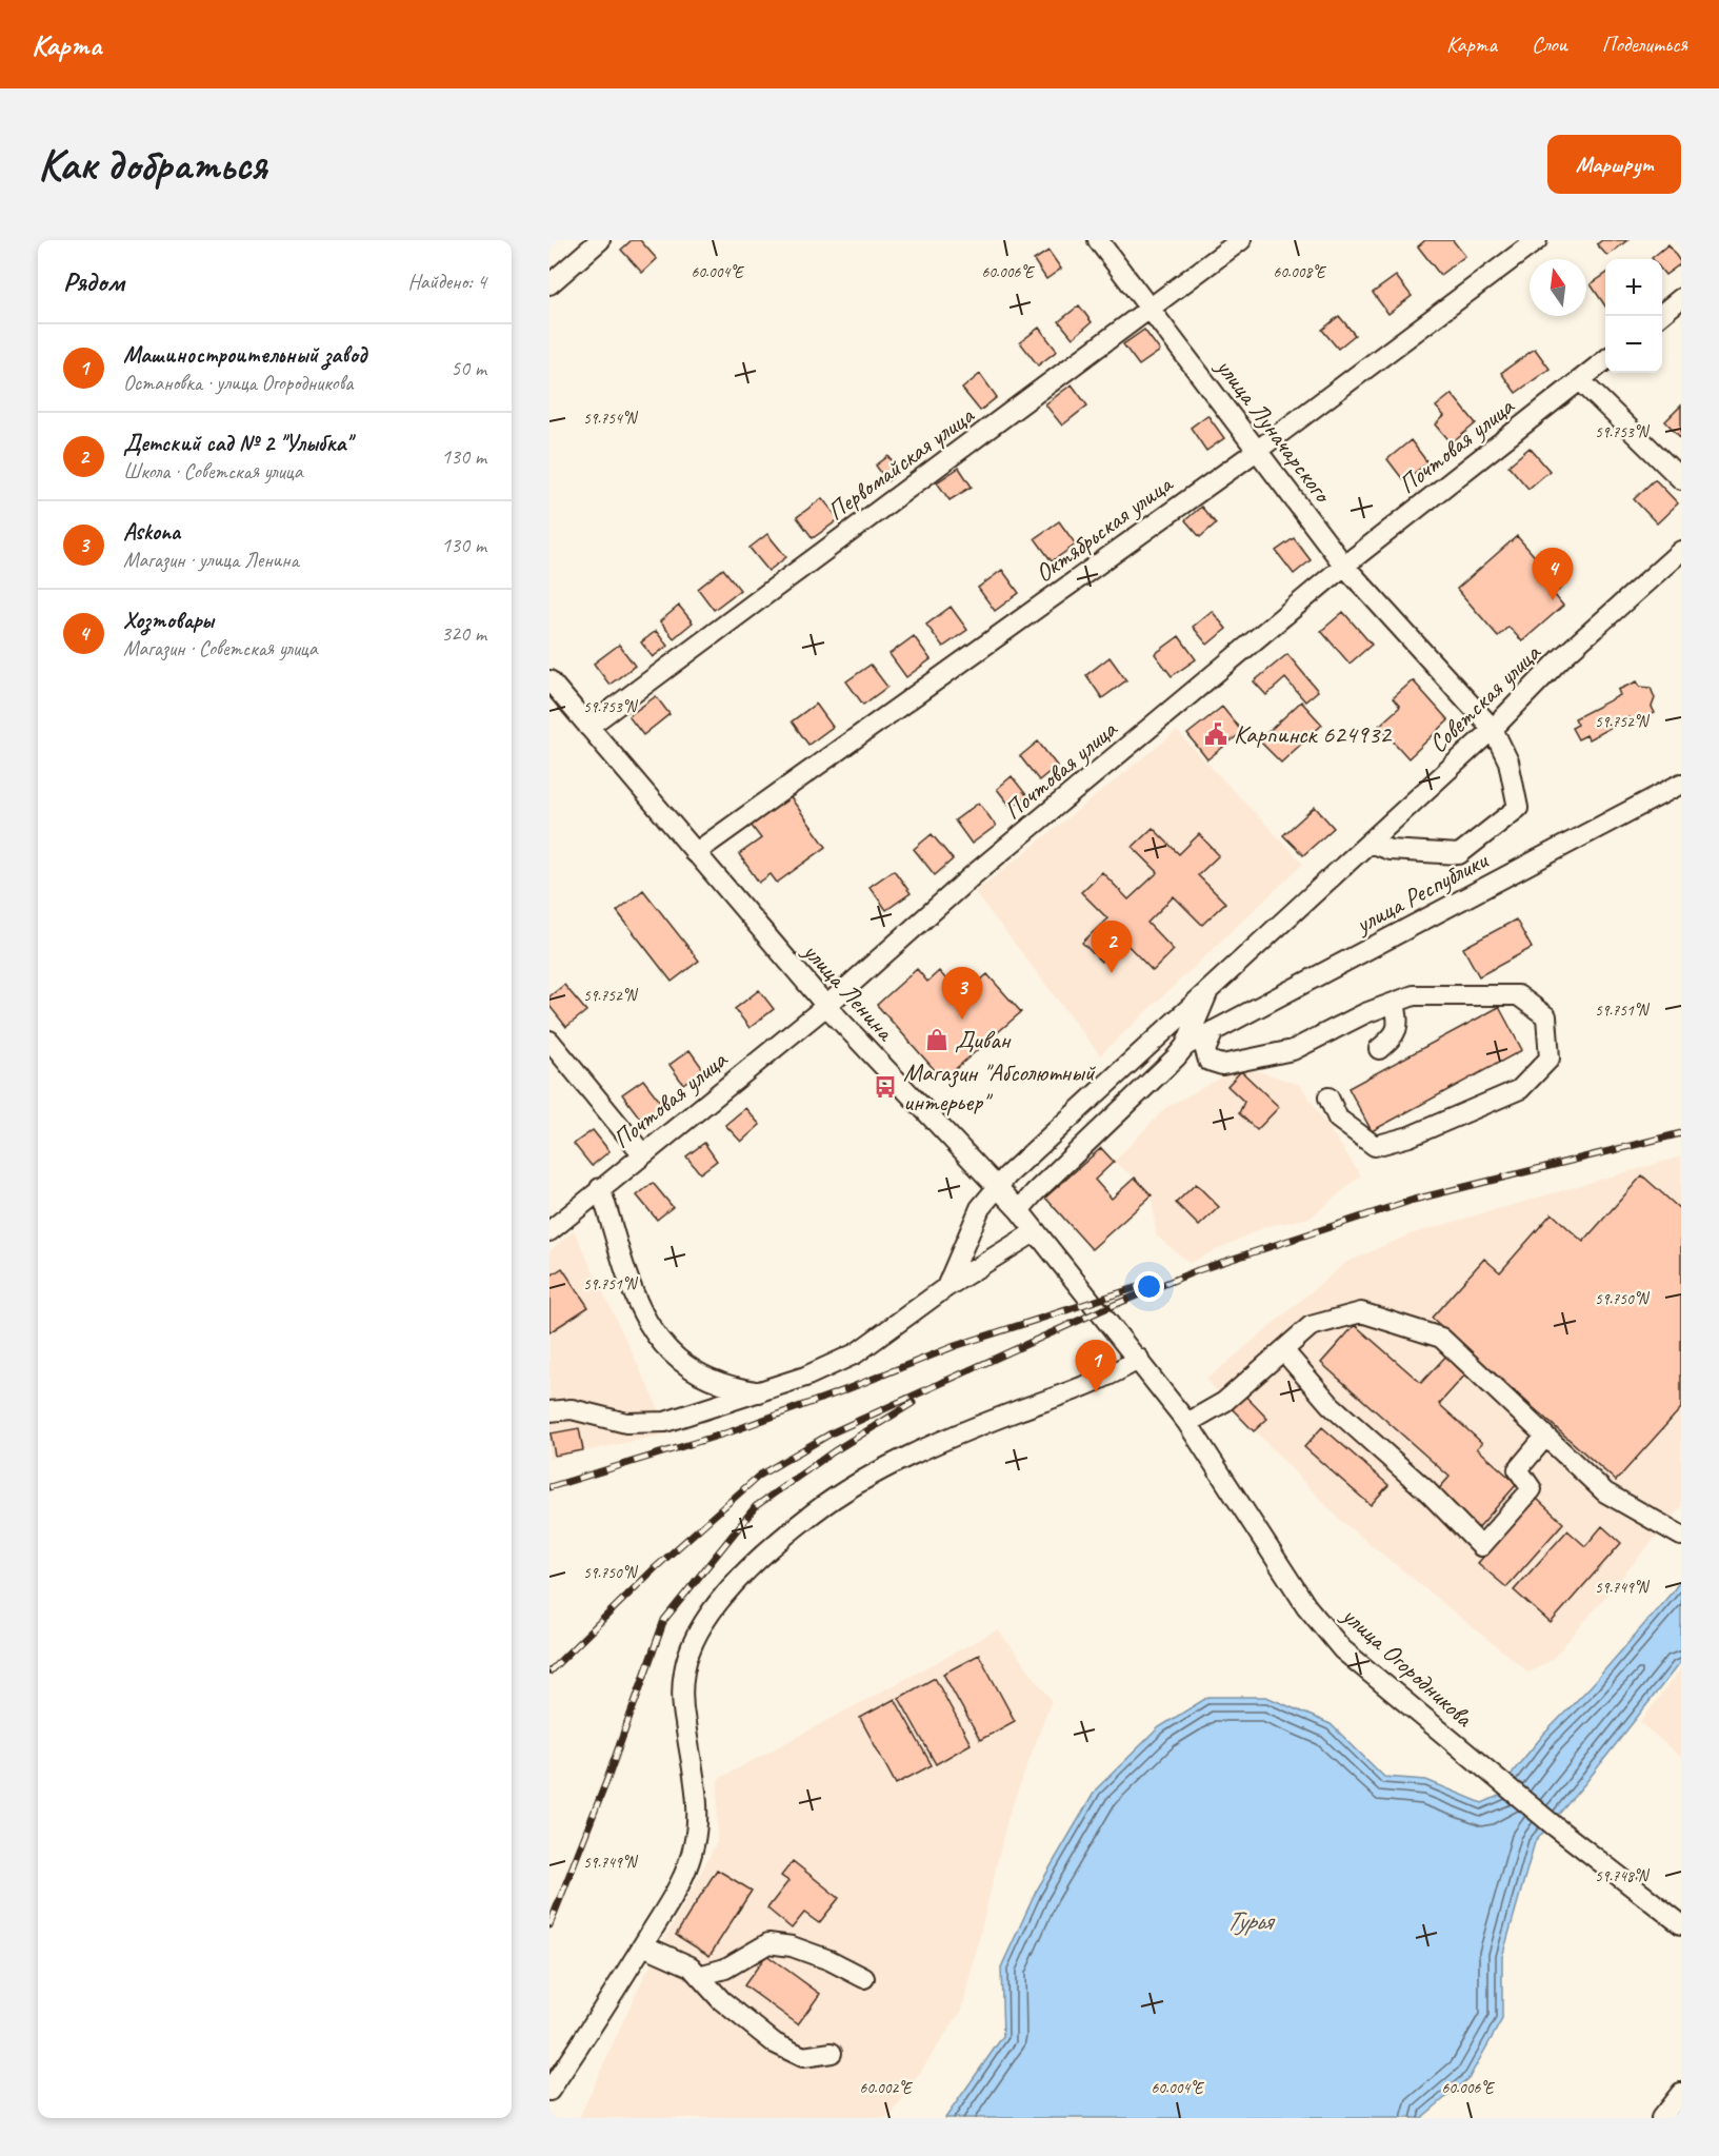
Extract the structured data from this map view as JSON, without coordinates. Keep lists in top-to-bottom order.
{
  "streets": {
    "street": [
      "улица Луначарского",
      "Почтовая улица",
      "Первомайская улица",
      "Октябрьская улица",
      "Советская улица",
      "улица Республики",
      "улица Ленина",
      "улица Огородникова"
    ]
  },
  "crossings": [
    ["улица Луначарского", "Почтовая улица"],
    ["улица Луначарского", "Первомайская улица"],
    ["улица Луначарского", "Октябрьская улица"],
    ["улица Луначарского", "Советская улица"],
    ["Почтовая улица", "улица Ленина"],
    ["Первомайская улица", "улица Ленина"],
    ["Октябрьская улица", "улица Ленина"],
    ["Советская улица", "улица Республики"],
    ["Советская улица", "улица Ленина"],
    ["улица Ленина", "улица Огородникова"]
  ],
  "water": ["Турья"],
  "places": {
    "public building": ["Карпинск 624932"],
    "shop": ["Диван"],
    "bus stop": ["Магазин \"Абсолютный интерьер\""]
  },
  "north": "top",
  "page": {
    "header": "Карта",
    "nav": ["Карта", "Слои", "Поделиться"],
    "buttons": "Маршрут",
    "title": "Как добраться",
    "heading": ["Рядом", "Найдено: 4"],
    "map_buttons": ["+", "−"],
    "list": [
      {
        "mark": "1",
        "name": "Машиностроительный завод",
        "note": "Остановка · улица Огородникова",
        "value": "50 m"
      },
      {
        "mark": "2",
        "name": "Детский сад № 2 \"Улыбка\"",
        "note": "Школа · Советская улица",
        "value": "130 m"
      },
      {
        "mark": "3",
        "name": "Askona",
        "note": "Магазин · улица Ленина",
        "value": "130 m"
      },
      {
        "mark": "4",
        "name": "Хозтовары",
        "note": "Магазин · Советская улица",
        "value": "320 m"
      }
    ],
    "pins": [
      "4",
      "2",
      "3",
      "1"
    ]
  },
  "coordinates": [
    "60.004°E",
    "60.006°E",
    "60.008°E",
    "59.754°N",
    "59.753°N",
    "59.752°N",
    "59.751°N",
    "59.750°N",
    "59.749°N",
    "59.748°N",
    "60.002°E"
  ]
}
